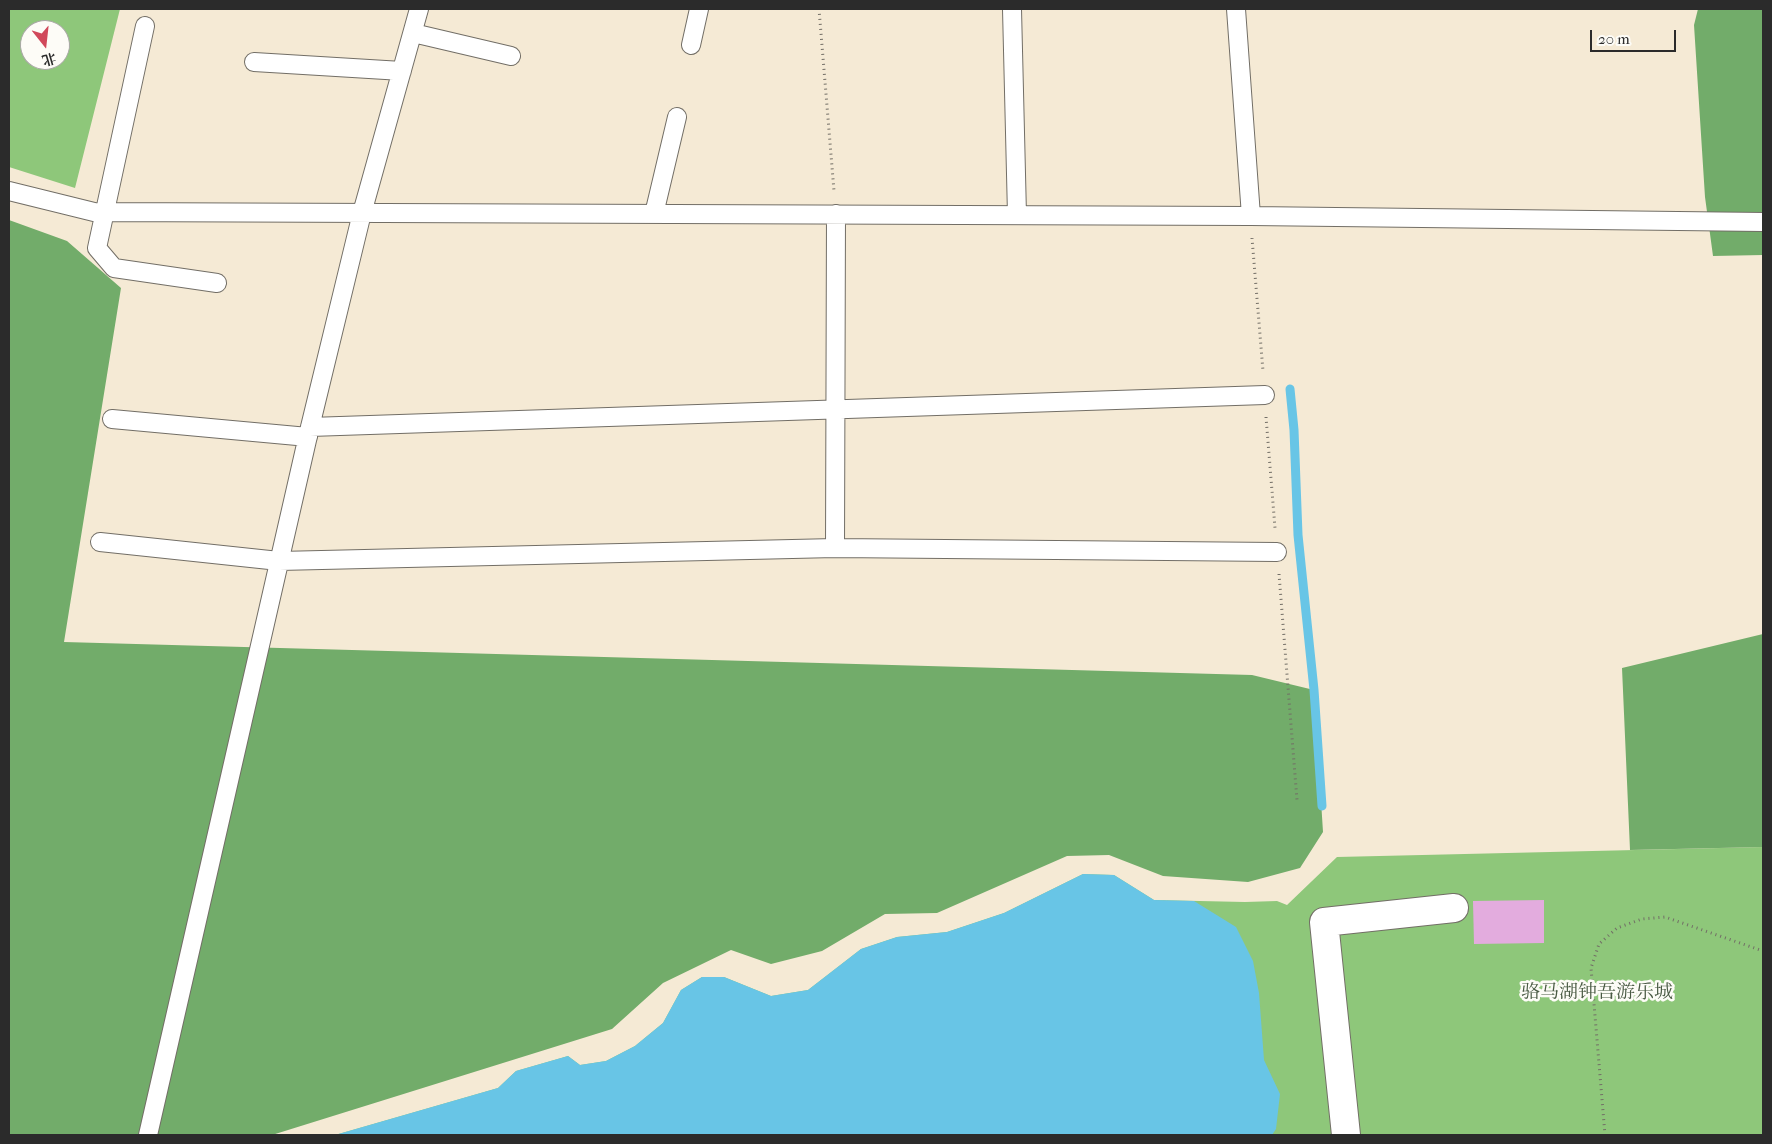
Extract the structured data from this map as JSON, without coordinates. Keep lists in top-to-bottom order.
{
  "parks": ["骆马湖钟吾游乐城"],
  "scale_bar": "20 m",
  "north": "bottom"
}
